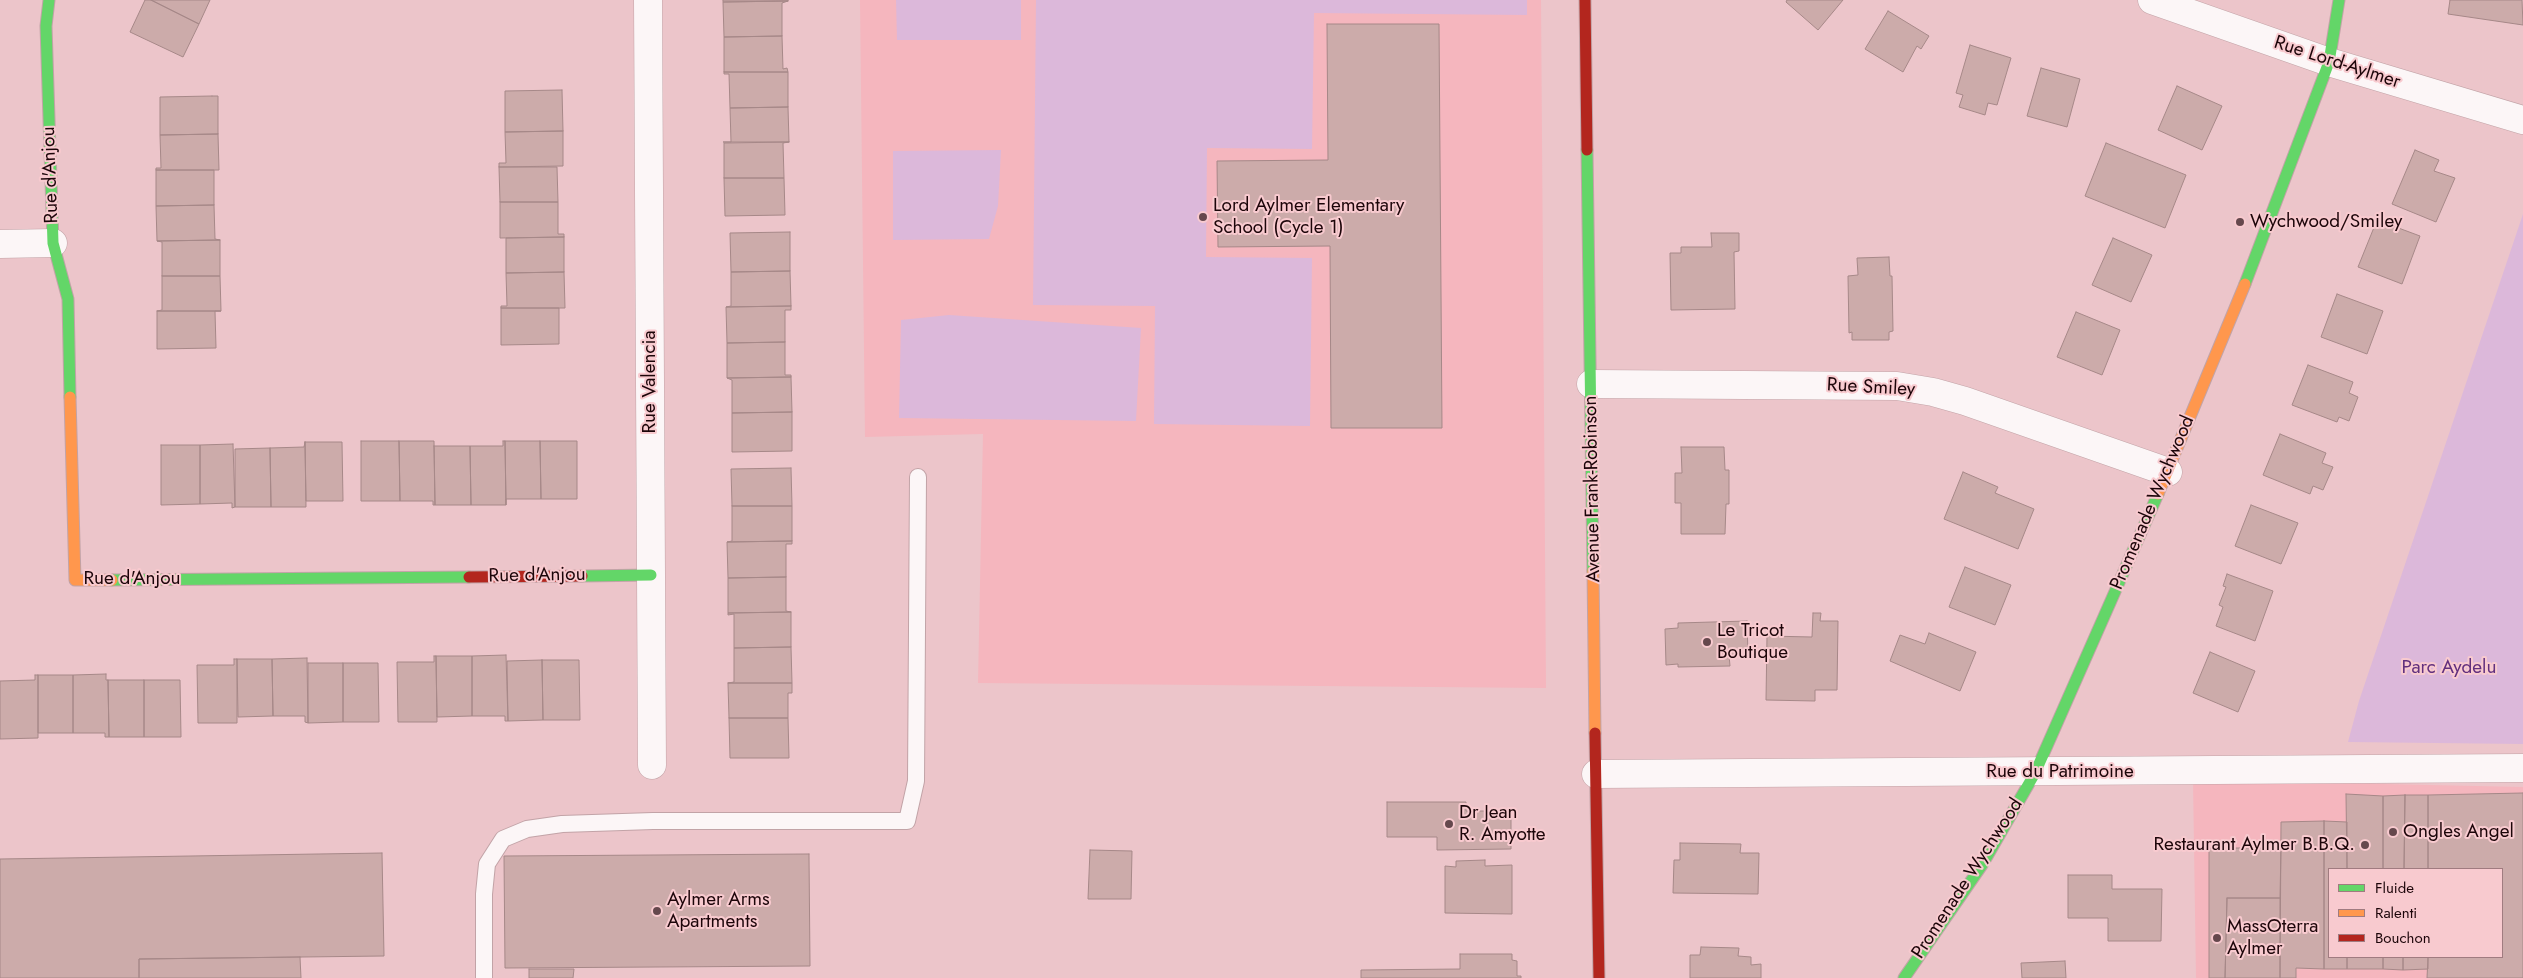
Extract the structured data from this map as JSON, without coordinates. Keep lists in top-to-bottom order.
{
  "streets": {
    "street": [
      "Rue Lord-Aylmer",
      "Rue d'Anjou",
      "Rue Valencia",
      "Rue Smiley",
      "Avenue Frank-Robinson",
      "Promenade Wychwood",
      "Rue du Patrimoine"
    ]
  },
  "crossings": [
    ["Rue Lord-Aylmer", "Promenade Wychwood"],
    ["Rue d'Anjou", "Rue Valencia"],
    ["Rue Smiley", "Avenue Frank-Robinson"],
    ["Rue Smiley", "Promenade Wychwood"],
    ["Avenue Frank-Robinson", "Rue du Patrimoine"],
    ["Promenade Wychwood", "Rue du Patrimoine"]
  ],
  "parks": ["Parc Aydelu"],
  "places": [
    "Lord Aylmer Elementary School (Cycle 1)",
    "Wychwood/Smiley",
    "Le Tricot Boutique",
    "Dr Jean R. Amyotte",
    "Ongles Angel",
    "Restaurant Aylmer B.B.Q.",
    "Aylmer Arms Apartments",
    "MassOterra Aylmer"
  ],
  "legend": ["Fluide", "Ralenti", "Bouchon"]
}
